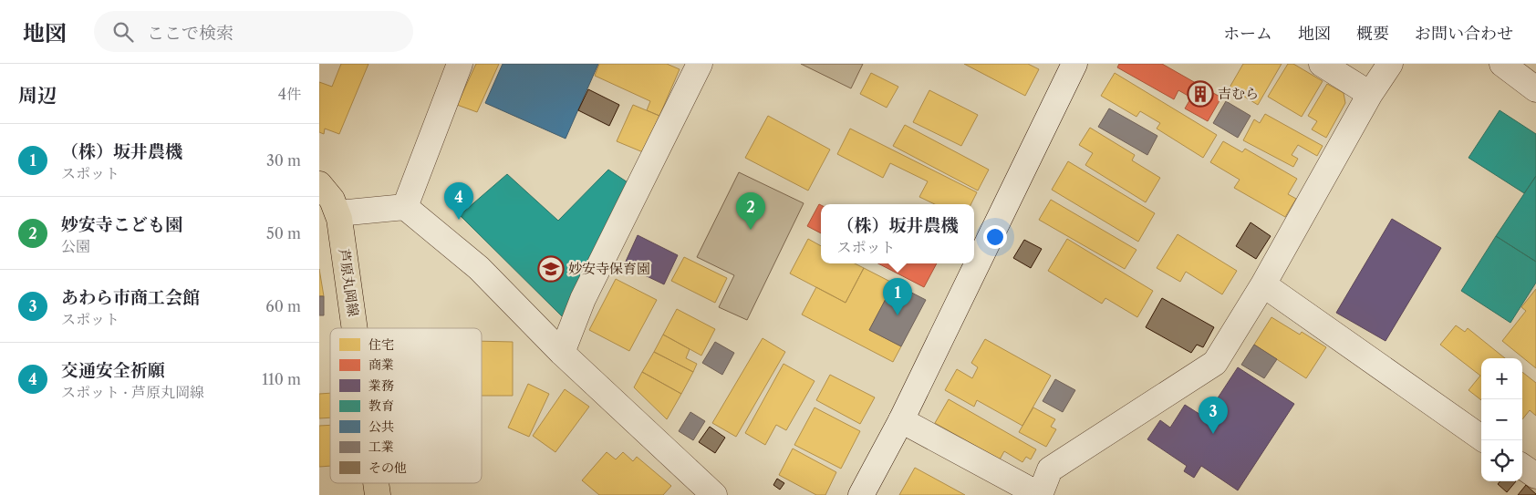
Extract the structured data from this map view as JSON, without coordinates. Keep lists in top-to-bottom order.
{
  "streets": {
    "main road": ["芦原丸岡線"]
  },
  "places": {
    "building": ["吉むら"],
    "school or university": ["妙安寺保育園"]
  },
  "legend": [
    "住宅",
    "商業",
    "業務",
    "教育",
    "公共",
    "工業",
    "その他"
  ],
  "page": {
    "header": "地図",
    "search": "ここで検索",
    "nav": [
      "ホーム",
      "地図",
      "概要",
      "お問い合わせ"
    ],
    "heading": ["周辺", "4件"],
    "list": [
      {
        "mark": "1",
        "name": "（株）坂井農機",
        "note": "スポット",
        "value": "30 m"
      },
      {
        "mark": "2",
        "name": "妙安寺こども園",
        "note": "公園",
        "value": "50 m"
      },
      {
        "mark": "3",
        "name": "あわら市商工会館",
        "note": "スポット",
        "value": "60 m"
      },
      {
        "mark": "4",
        "name": "交通安全祈願",
        "note": "スポット · 芦原丸岡線",
        "value": "110 m"
      }
    ],
    "pins": [
      "4",
      "2",
      "1",
      "3"
    ],
    "popup": ["（株）坂井農機", "スポット"],
    "map_buttons": ["+", "−"]
  }
}
